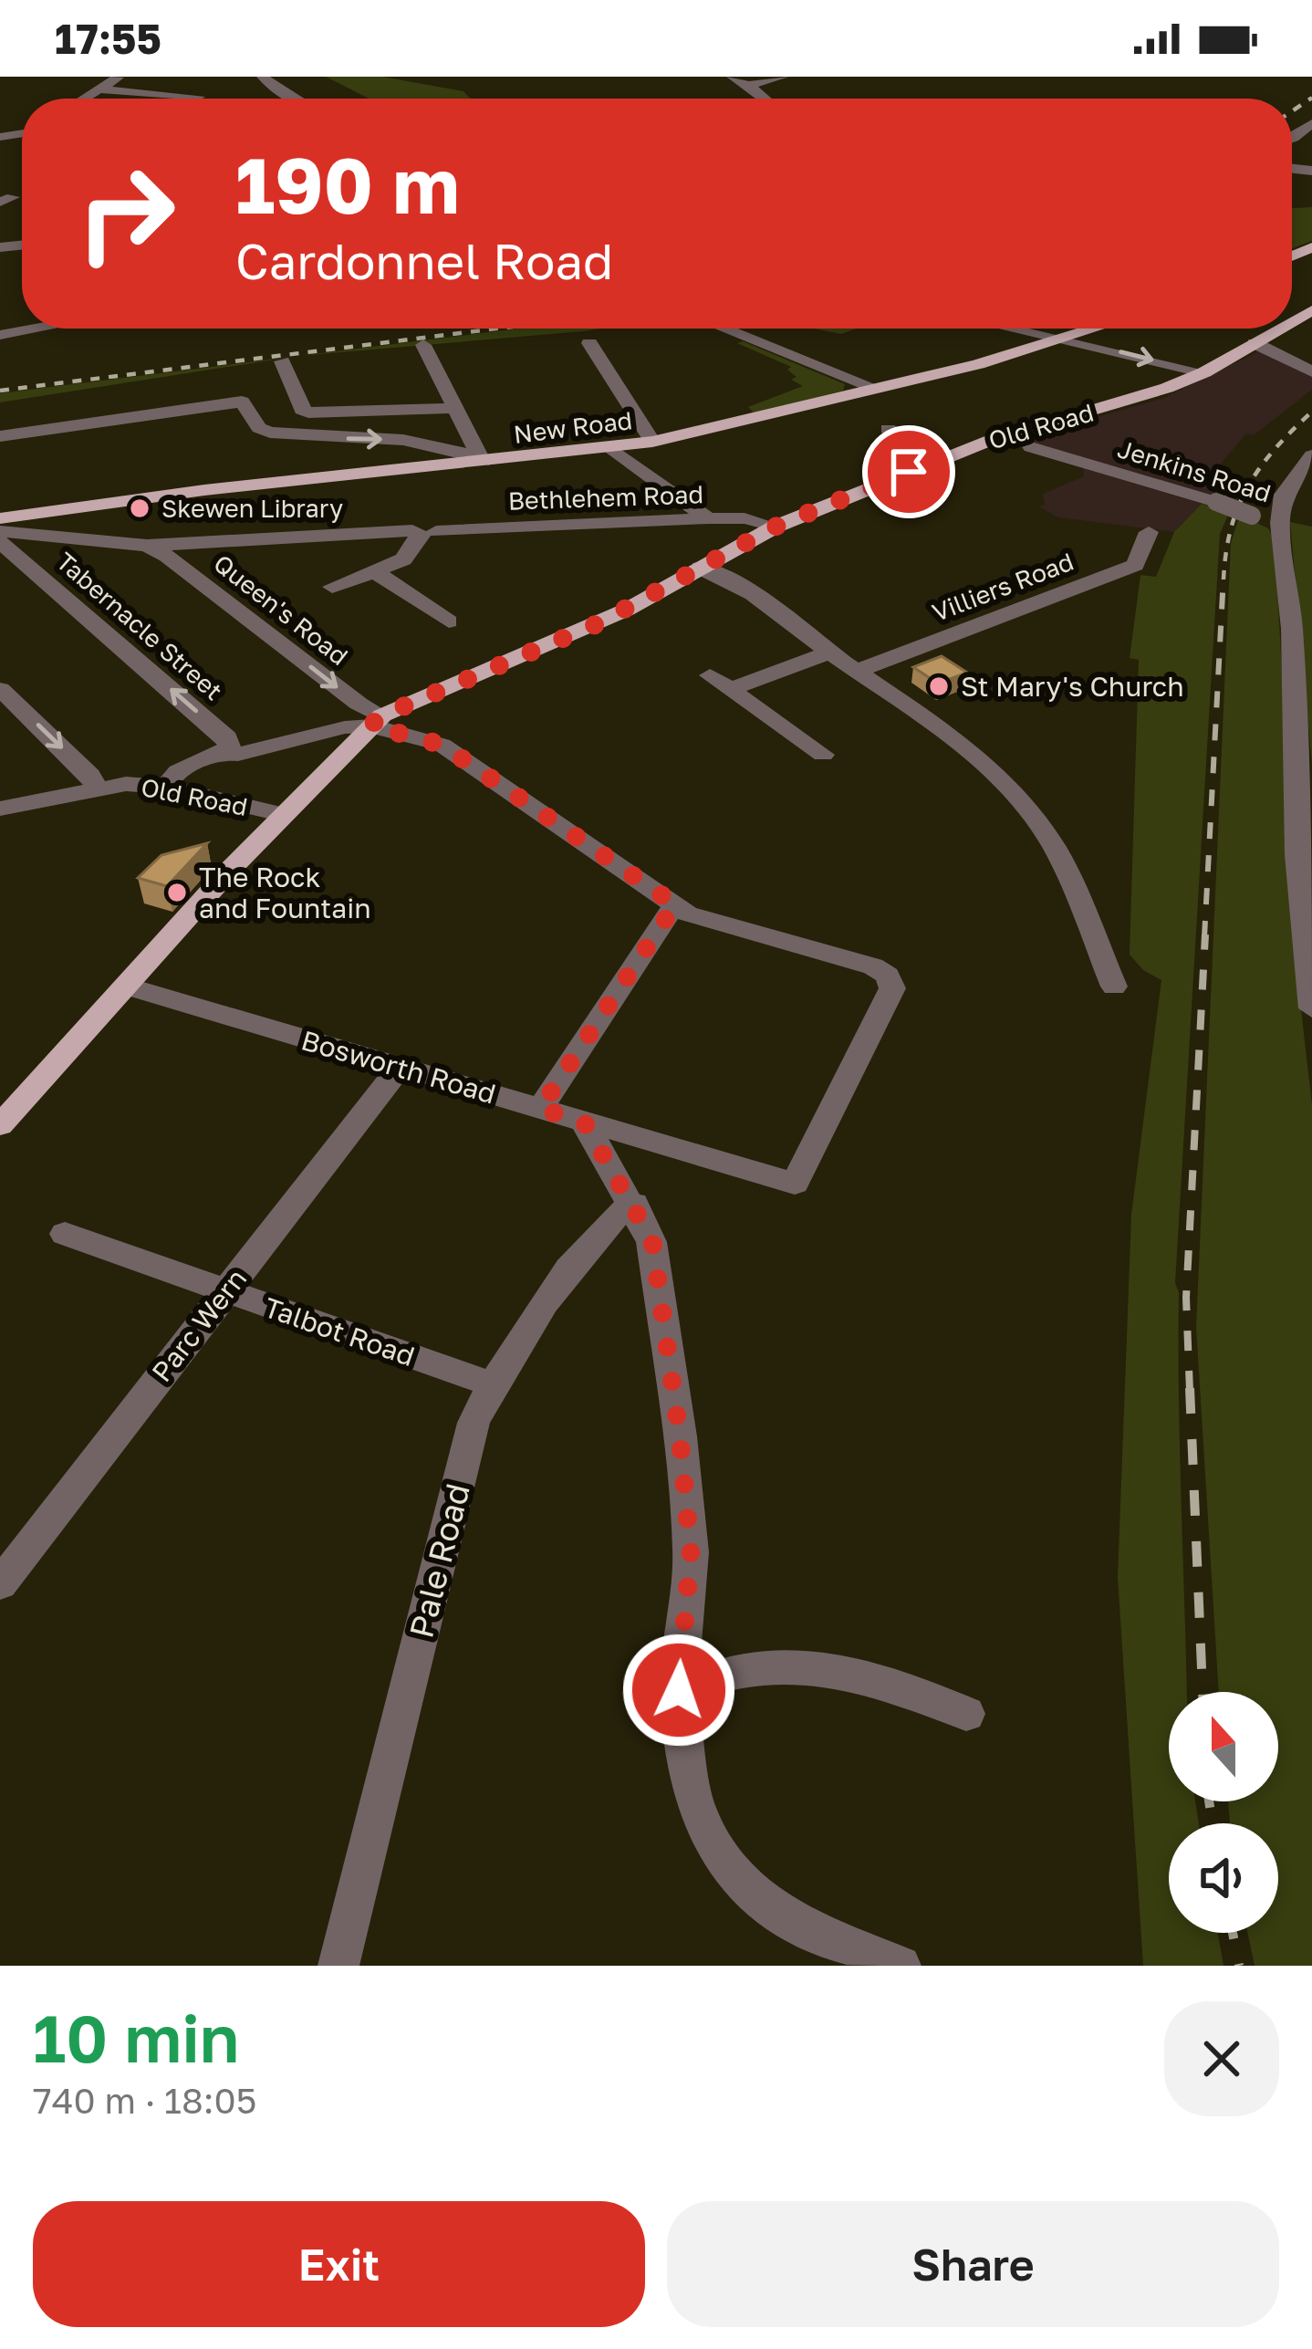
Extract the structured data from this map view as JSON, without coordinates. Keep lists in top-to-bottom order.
{
  "streets": {
    "main road": ["Old Road", "New Road"],
    "street": [
      "Jenkins Road",
      "Bethlehem Road",
      "Villiers Road",
      "Queen's Road",
      "Tabernacle Street",
      "Bosworth Road",
      "Parc Wern",
      "Talbot Road",
      "Pale Road"
    ]
  },
  "crossings": [
    ["Old Road", "Bethlehem Road"],
    ["Old Road", "Queen's Road"],
    ["Bosworth Road", "Parc Wern"],
    ["Parc Wern", "Talbot Road"],
    ["Talbot Road", "Pale Road"]
  ],
  "places": ["Skewen Library", "St Mary's Church", "The Rock and Fountain"],
  "north": "top",
  "page": {
    "status": "17:55",
    "turn": ["190 m", "Cardonnel Road"],
    "heading": ["10 min", "740 m · 18:05"],
    "buttons": ["Exit", "Share"]
  }
}
